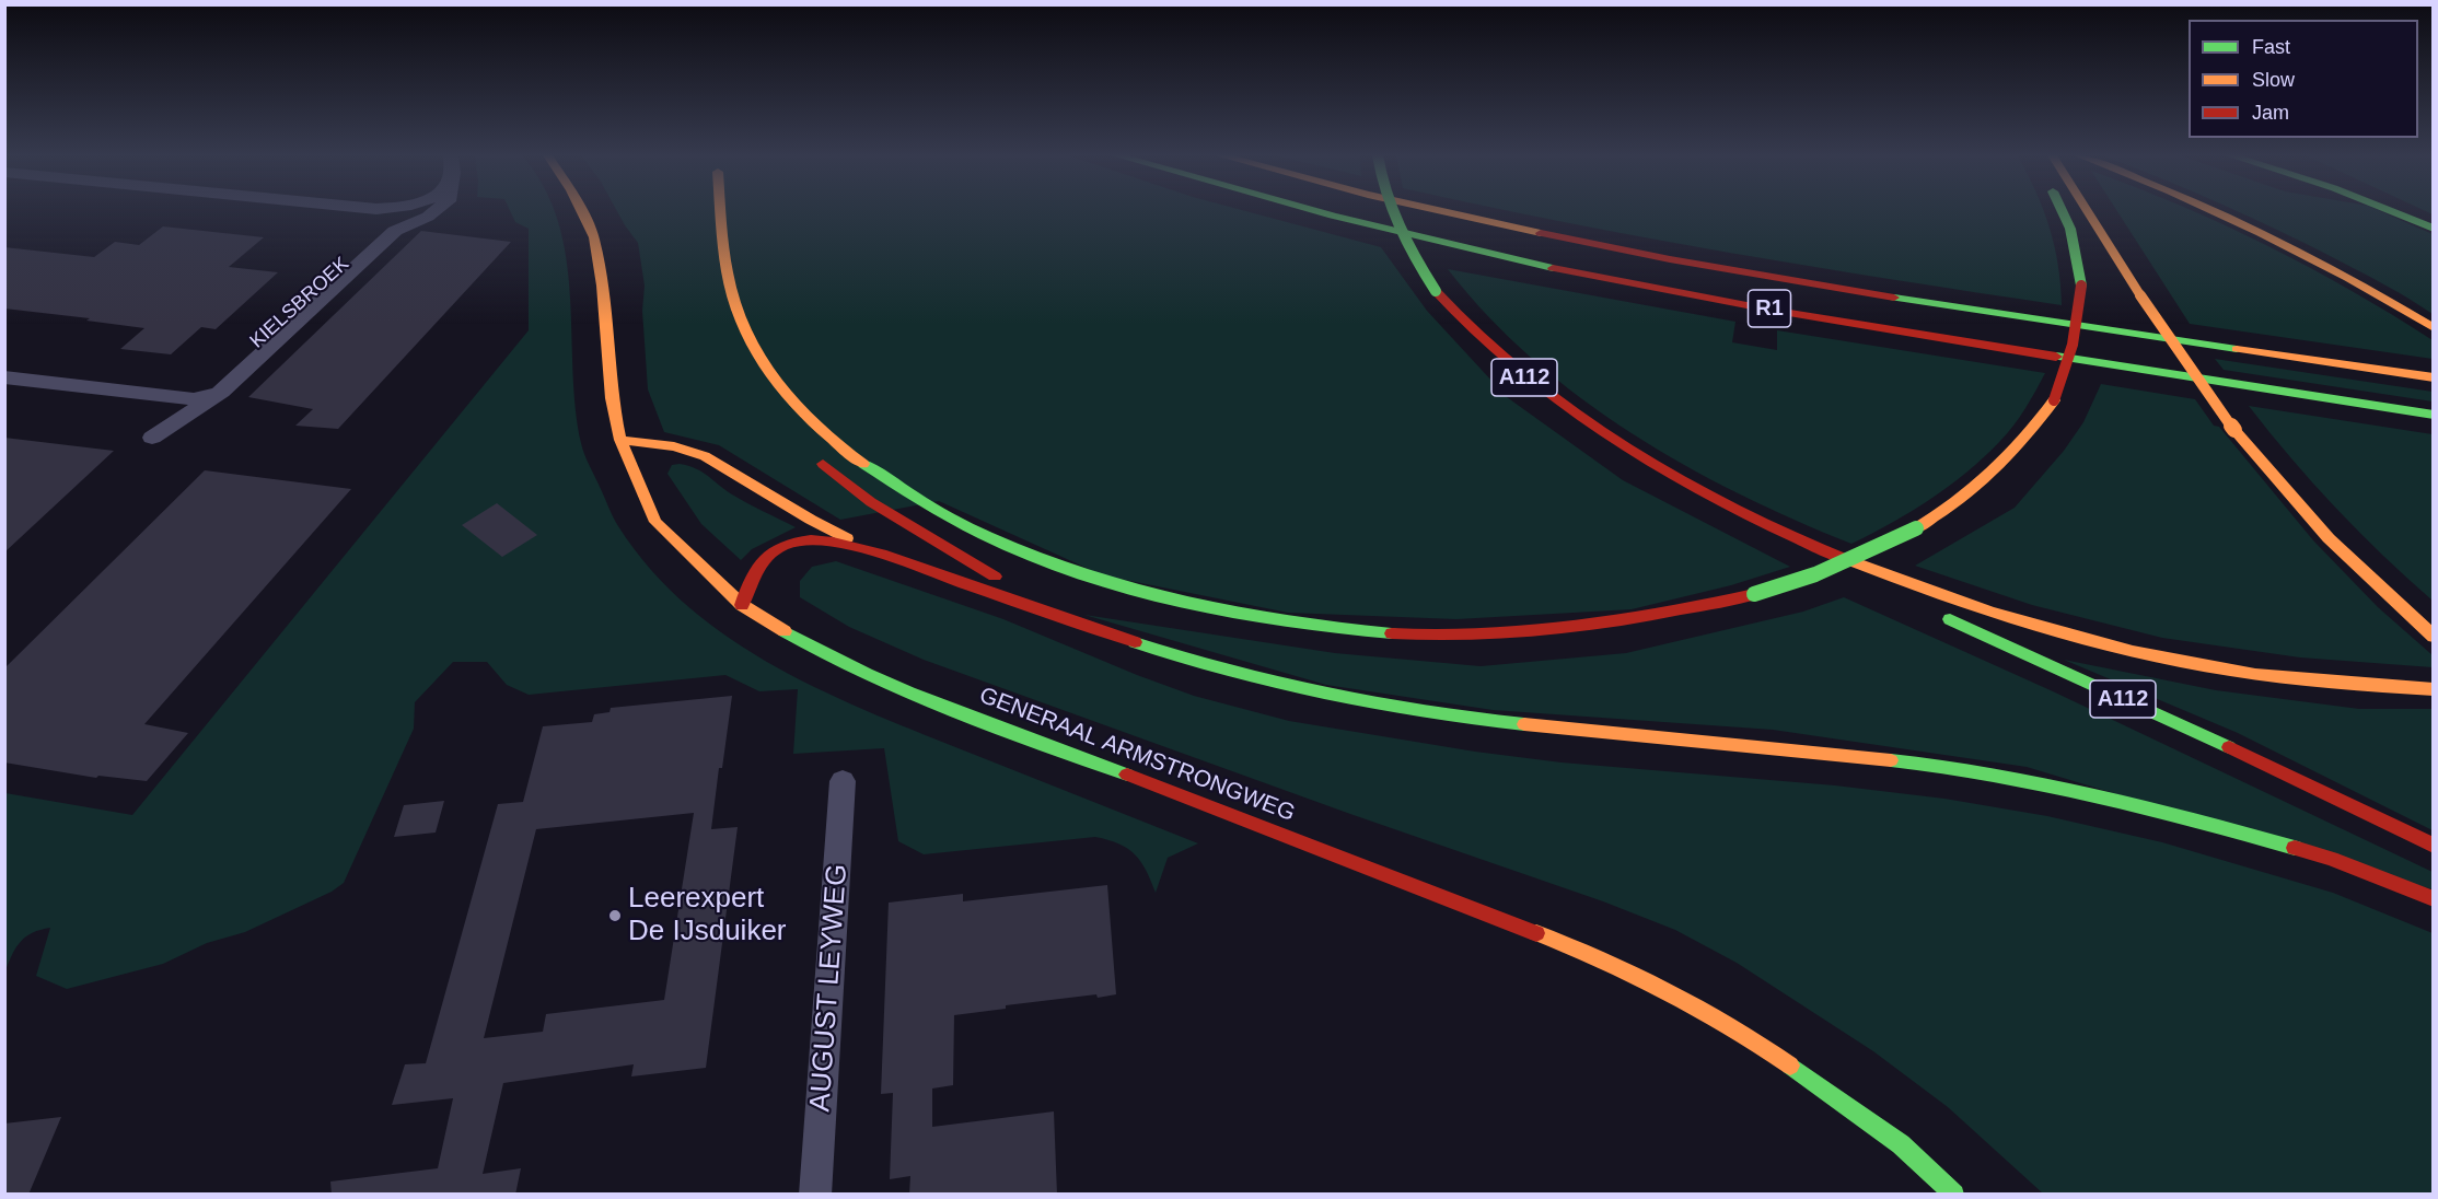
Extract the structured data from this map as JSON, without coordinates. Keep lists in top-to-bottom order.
{
  "streets": {
    "main road": ["R1", "A112", "GENERAAL ARMSTRONGWEG"],
    "street": ["KIELSBROEK", "AUGUST LEYWEG"]
  },
  "places": ["Leerexpert De IJsduiker"],
  "legend": ["Fast", "Slow", "Jam"]
}
